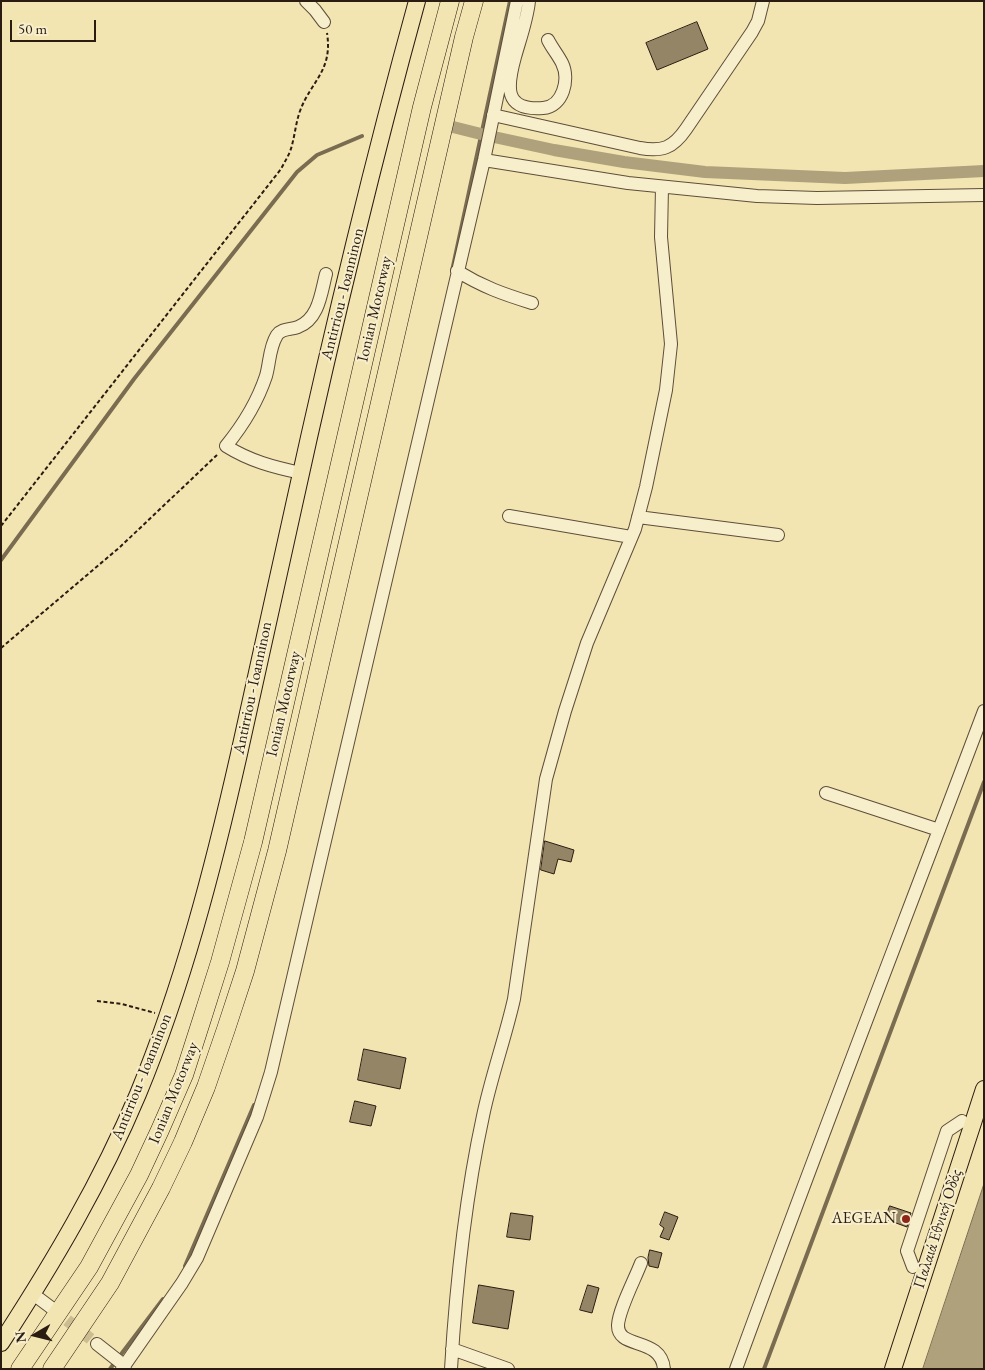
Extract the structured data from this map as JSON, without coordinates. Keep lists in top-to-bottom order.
{
  "streets": {
    "highway": ["Ionian Motorway"],
    "main road": ["Antirriou - Ioanninon", "Παλαιά Εθνική Οδός"]
  },
  "places": ["AEGEAN"],
  "scale_bar": "50 m",
  "north": "left"
}
